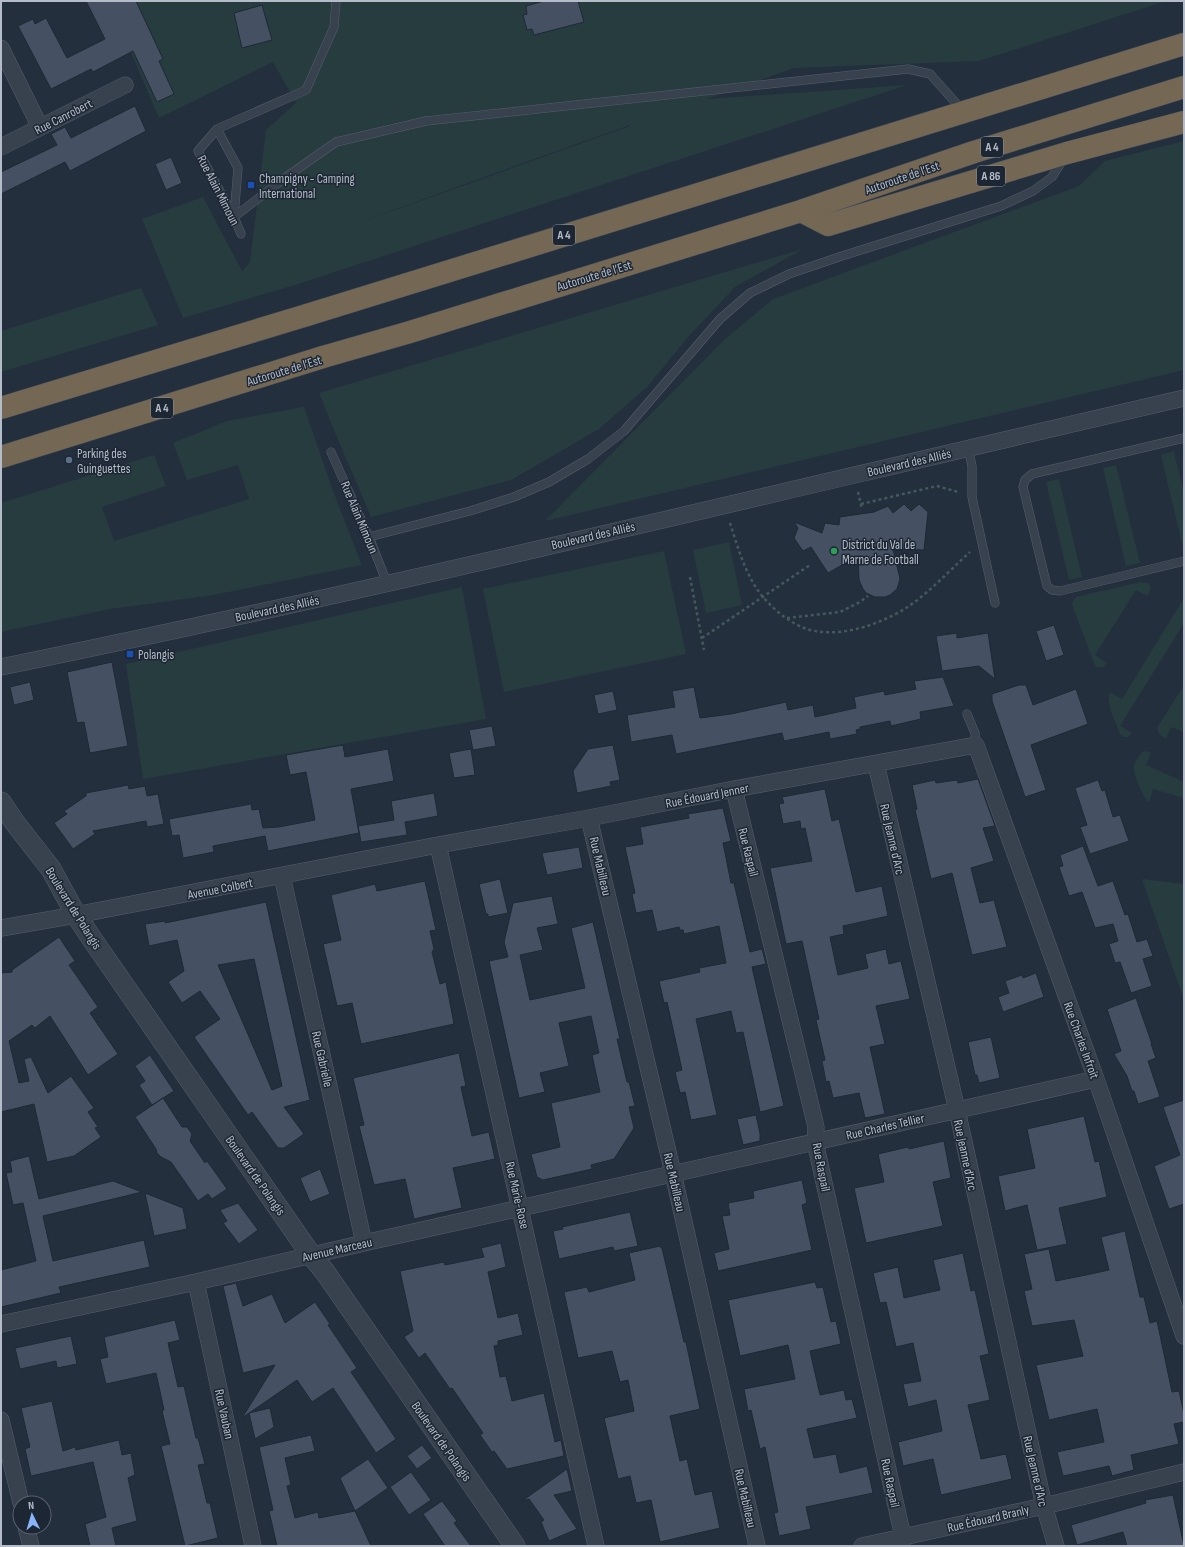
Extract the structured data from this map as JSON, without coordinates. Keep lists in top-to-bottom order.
{
  "streets": {
    "highway": ["A 4", "A 86", "Autoroute de l’Est"],
    "street": [
      "Rue Canrobert",
      "Boulevard des Alliés",
      "Rue Édouard Jenner",
      "Rue Jeanne d'Arc",
      "Rue Raspail",
      "Rue Mabilleau",
      "Avenue Colbert",
      "Boulevard de Polangis",
      "Rue Charles Infroit",
      "Rue Gabrielle",
      "Rue Charles Tellier",
      "Rue Marie-Rose",
      "Avenue Marceau",
      "Rue Vauban",
      "Rue Édouard Branly"
    ],
    "lane": ["Rue Alain Mimoun"]
  },
  "crossings": [
    ["A 86", "Autoroute de l’Est"],
    ["Rue Alain Mimoun", "Boulevard des Alliés"],
    ["Rue Édouard Jenner", "Rue Jeanne d'Arc"],
    ["Rue Édouard Jenner", "Rue Raspail"],
    ["Rue Édouard Jenner", "Rue Mabilleau"],
    ["Rue Édouard Jenner", "Avenue Colbert"],
    ["Rue Édouard Jenner", "Rue Charles Infroit"],
    ["Rue Édouard Jenner", "Rue Marie-Rose"],
    ["Rue Jeanne d'Arc", "Rue Charles Tellier"],
    ["Rue Jeanne d'Arc", "Rue Édouard Branly"],
    ["Rue Raspail", "Rue Charles Tellier"],
    ["Rue Raspail", "Rue Édouard Branly"],
    ["Rue Mabilleau", "Rue Charles Tellier"],
    ["Rue Mabilleau", "Avenue Marceau"],
    ["Avenue Colbert", "Boulevard de Polangis"],
    ["Avenue Colbert", "Rue Gabrielle"],
    ["Avenue Colbert", "Rue Marie-Rose"],
    ["Boulevard de Polangis", "Avenue Marceau"],
    ["Rue Charles Infroit", "Rue Charles Tellier"],
    ["Rue Gabrielle", "Avenue Marceau"],
    ["Rue Charles Tellier", "Avenue Marceau"],
    ["Rue Marie-Rose", "Avenue Marceau"],
    ["Avenue Marceau", "Rue Vauban"]
  ],
  "places": {
    "transit": ["Champigny - Camping International", "Polangis"],
    "other": ["Parking des Guinguettes", "District du Val de Marne de Football"]
  },
  "north": "top"
}
